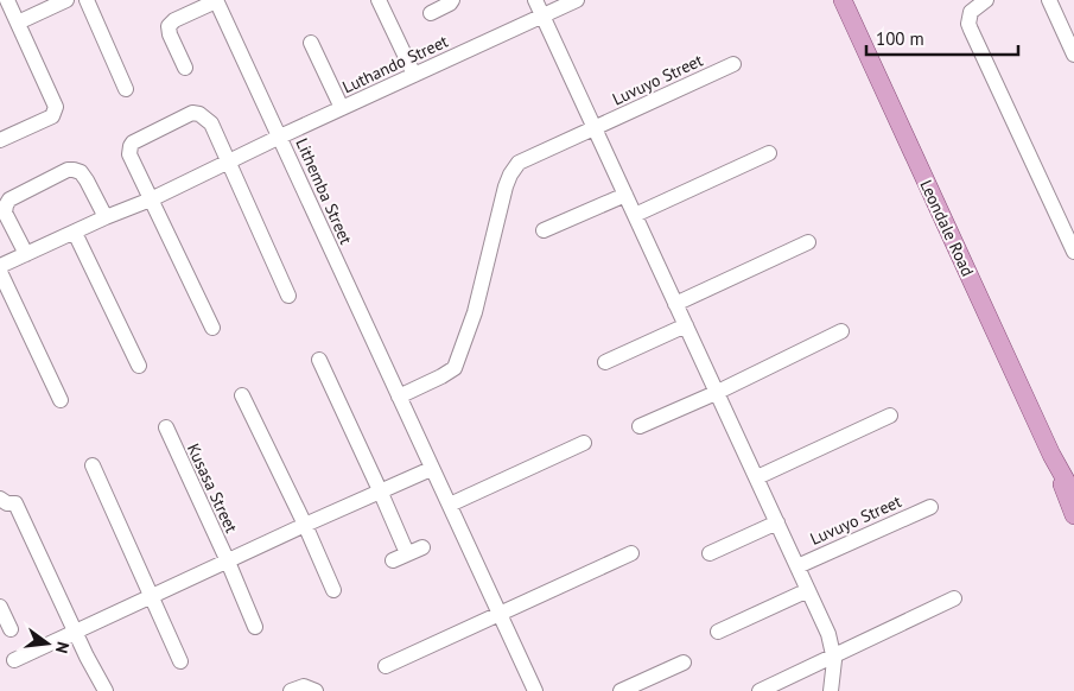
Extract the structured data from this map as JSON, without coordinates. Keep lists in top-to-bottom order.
{
  "streets": {
    "main road": ["Leondale Road"],
    "street": [
      "Luthando Street",
      "Luvuyo Street",
      "Lithemba Street",
      "Kusasa Street"
    ]
  },
  "crossings": [
    ["Luthando Street", "Luvuyo Street"],
    ["Luthando Street", "Lithemba Street"],
    ["Luvuyo Street", "Lithemba Street"]
  ],
  "scale_bar": "100 m",
  "north": "right"
}
